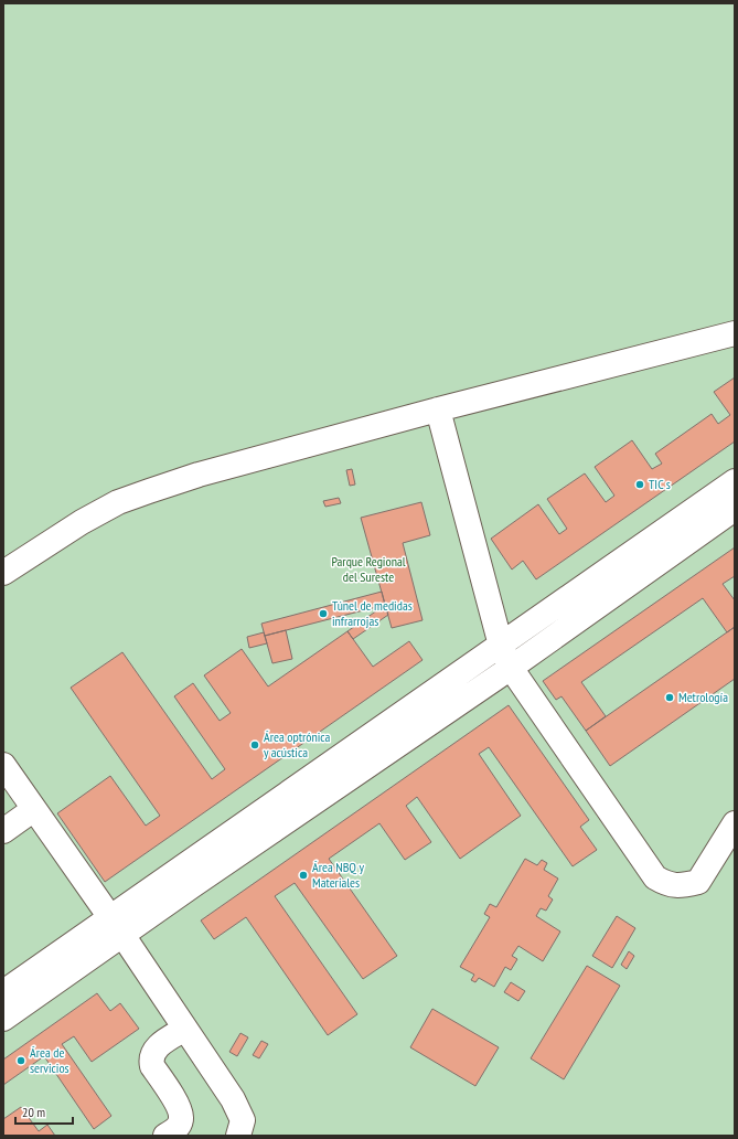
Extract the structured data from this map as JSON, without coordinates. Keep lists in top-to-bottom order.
{
  "parks": ["Parque Regional del Sureste"],
  "places": [
    "TIC s",
    "Túnel de medidas infrarrojas",
    "Metrología",
    "Área optrónica y acústica",
    "Área NBQ y Materiales",
    "Área de servicios"
  ],
  "scale_bar": "20 m"
}
